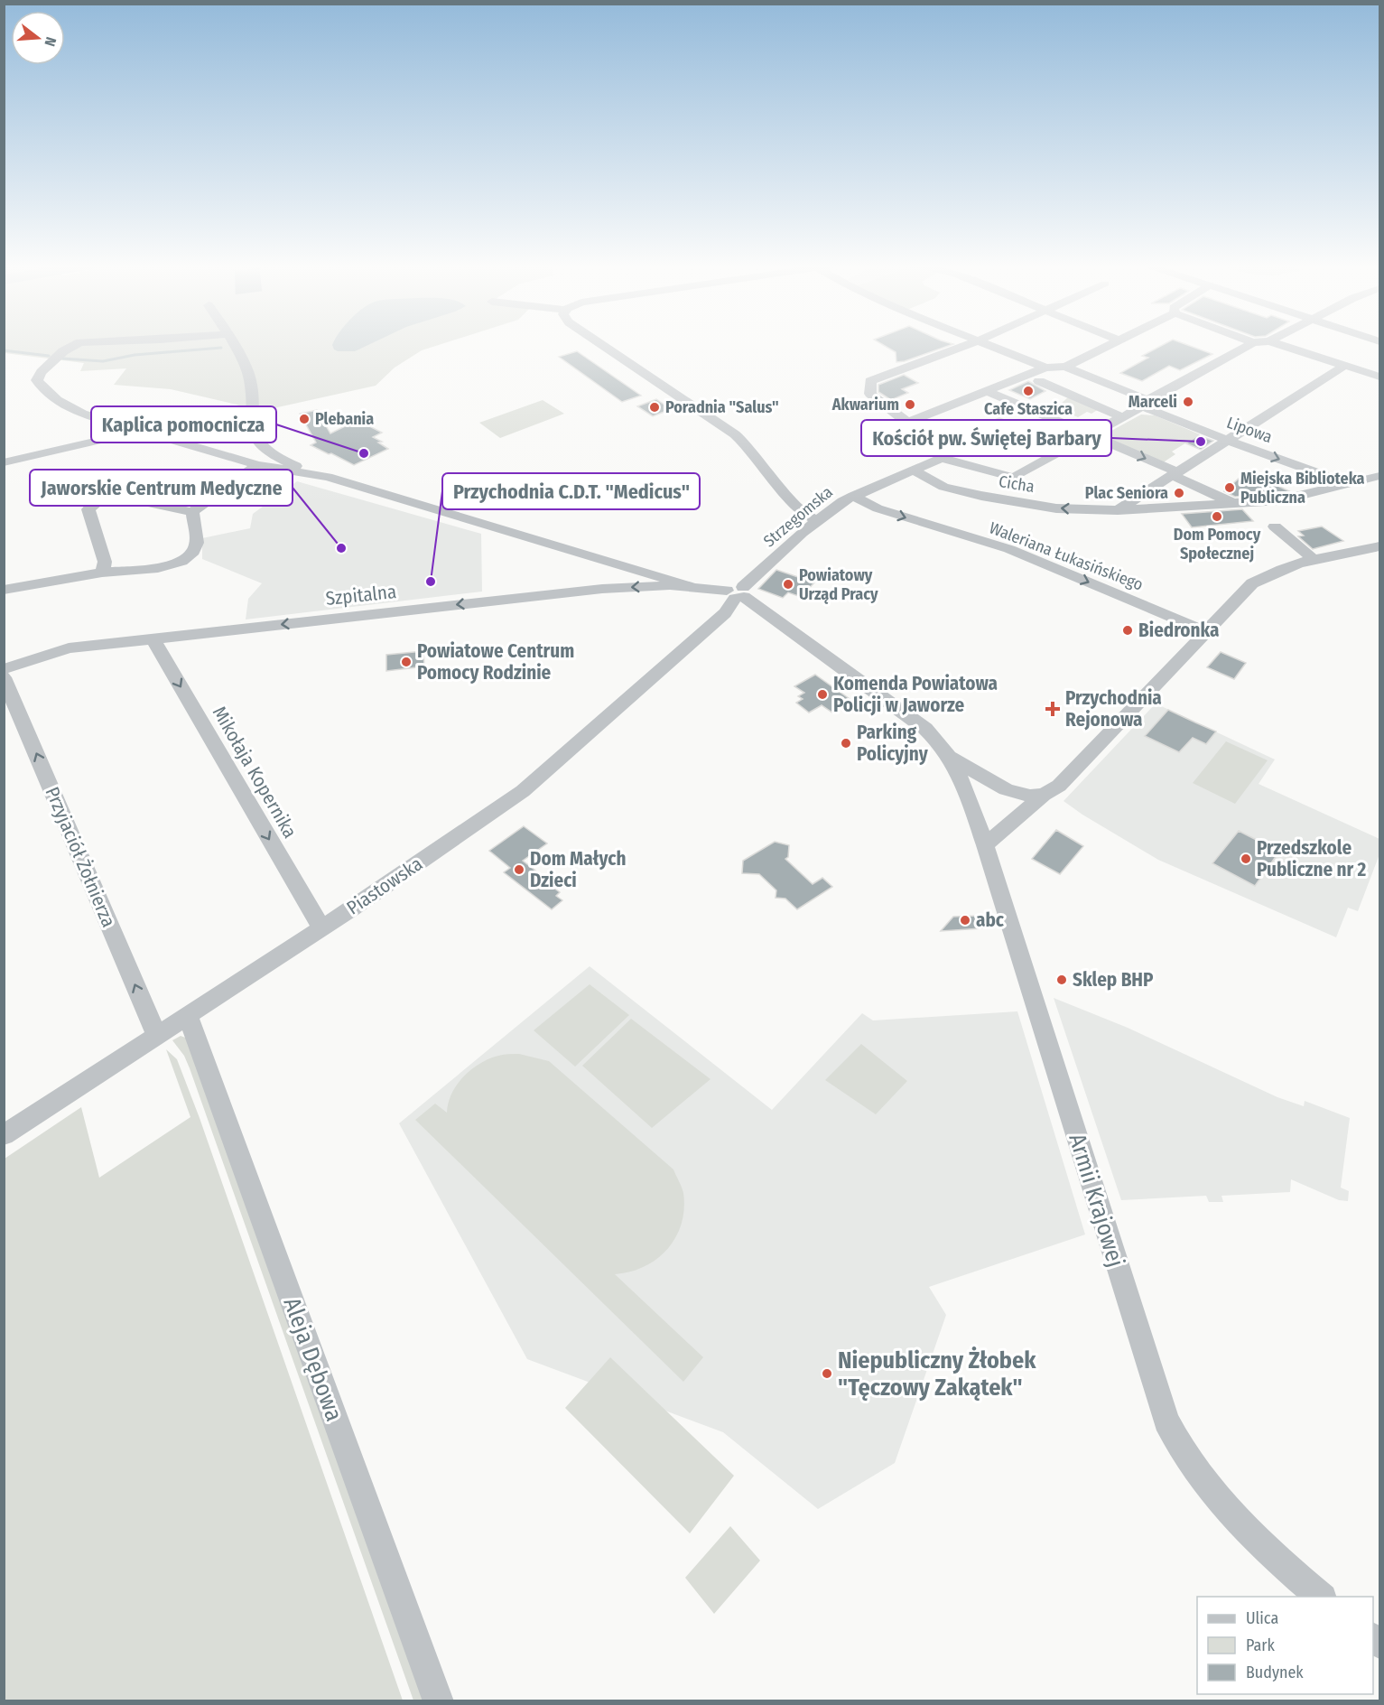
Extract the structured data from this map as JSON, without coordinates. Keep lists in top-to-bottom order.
{
  "streets": {
    "street": [
      "Lipowa",
      "Cicha",
      "Strzegomska",
      "Waleriana Łukasińskiego",
      "Szpitalna",
      "Mikołaja Kopernika",
      "Przyjaciół Żołnierza",
      "Piastowska",
      "Armii Krajowej",
      "Aleja Dębowa"
    ]
  },
  "crossings": [
    ["Cicha", "Strzegomska"],
    ["Strzegomska", "Waleriana Łukasińskiego"],
    ["Strzegomska", "Szpitalna"],
    ["Strzegomska", "Piastowska"],
    ["Szpitalna", "Mikołaja Kopernika"],
    ["Szpitalna", "Piastowska"],
    ["Szpitalna", "Armii Krajowej"],
    ["Mikołaja Kopernika", "Piastowska"],
    ["Przyjaciół Żołnierza", "Piastowska"],
    ["Piastowska", "Aleja Dębowa"]
  ],
  "one_way": ["Mikołaja Kopernika", "Przyjaciół Żołnierza"],
  "places": {
    "other": [
      "Cafe Staszica",
      "Marceli",
      "Akwarium",
      "Poradnia \"Salus\"",
      "Plebania",
      "Kościół pw. Świętej Barbary",
      "Kaplica pomocnicza",
      "Miejska Biblioteka Publiczna",
      "Plac Seniora",
      "Dom Pomocy Społecznej",
      "Jaworskie Centrum Medyczne",
      "Przychodnia C.D.T. \"Medicus\"",
      "Powiatowy Urząd Pracy",
      "Biedronka",
      "Powiatowe Centrum Pomocy Rodzinie",
      "Komenda Powiatowa Policji w Jaworze",
      "Parking Policyjny",
      "Przedszkole Publiczne nr 2",
      "Dom Małych Dzieci",
      "abc",
      "Sklep BHP",
      "Niepubliczny Żłobek \"Tęczowy Zakątek\""
    ],
    "health": ["Przychodnia Rejonowa"]
  },
  "legend": ["Ulica", "Park", "Budynek"],
  "north": "right"
}
